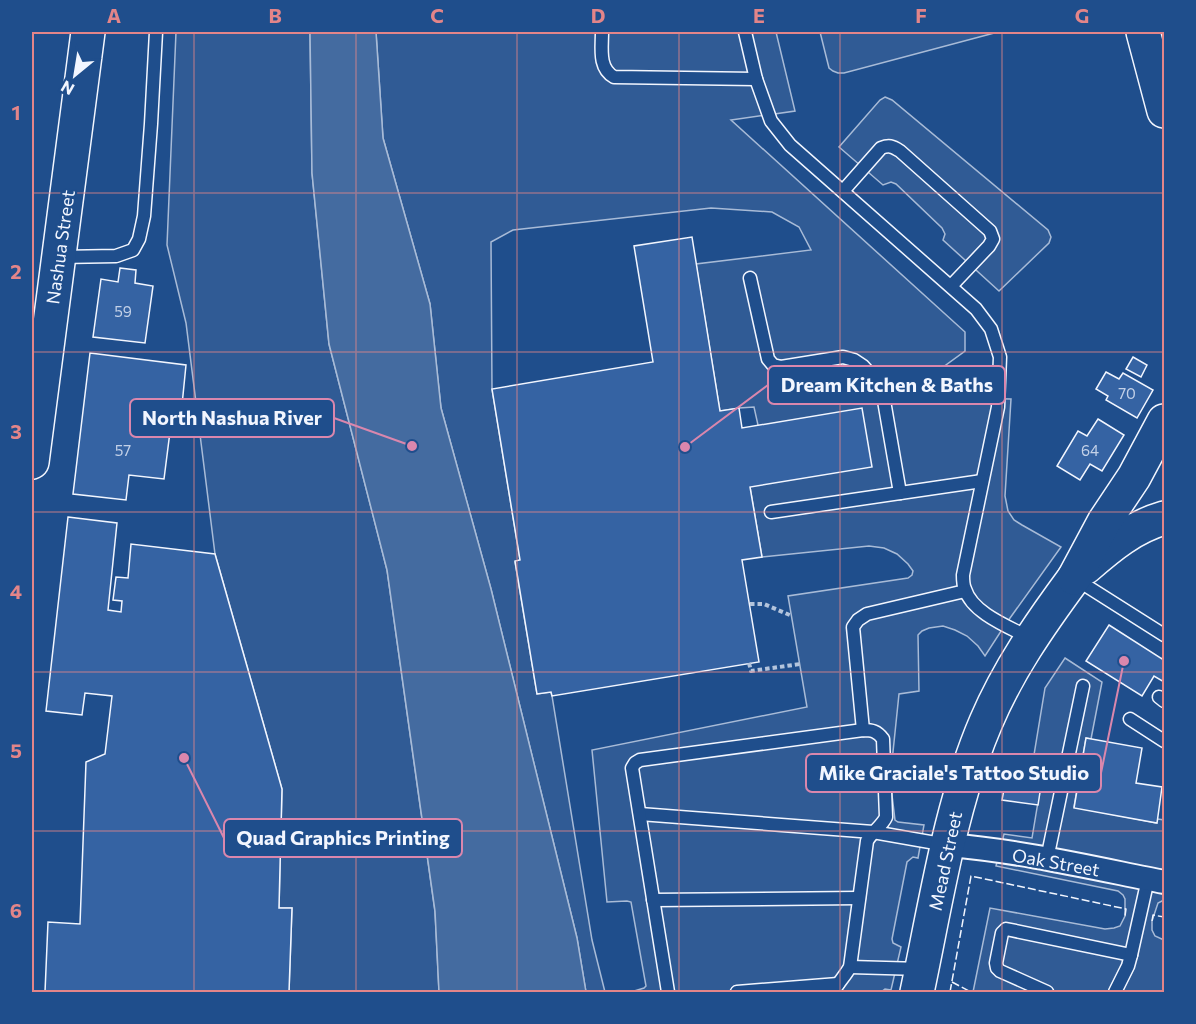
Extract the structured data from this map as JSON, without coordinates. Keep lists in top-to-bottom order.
{
  "streets": {
    "main road": ["Nashua Street", "Mead Street"],
    "street": ["Oak Street"]
  },
  "crossings": [
    ["Mead Street", "Oak Street"]
  ],
  "places": [
    "North Nashua River",
    "Dream Kitchen & Baths",
    "Mike Graciale's Tattoo Studio",
    "Quad Graphics Printing"
  ],
  "house_numbers": [
    "59",
    "70",
    "57",
    "64"
  ],
  "north": "bottom left",
  "grid": {
    "columns": [
      "A",
      "B",
      "C",
      "D",
      "E",
      "F",
      "G"
    ],
    "rows": [
      "1",
      "2",
      "3",
      "4",
      "5",
      "6"
    ]
  }
}
